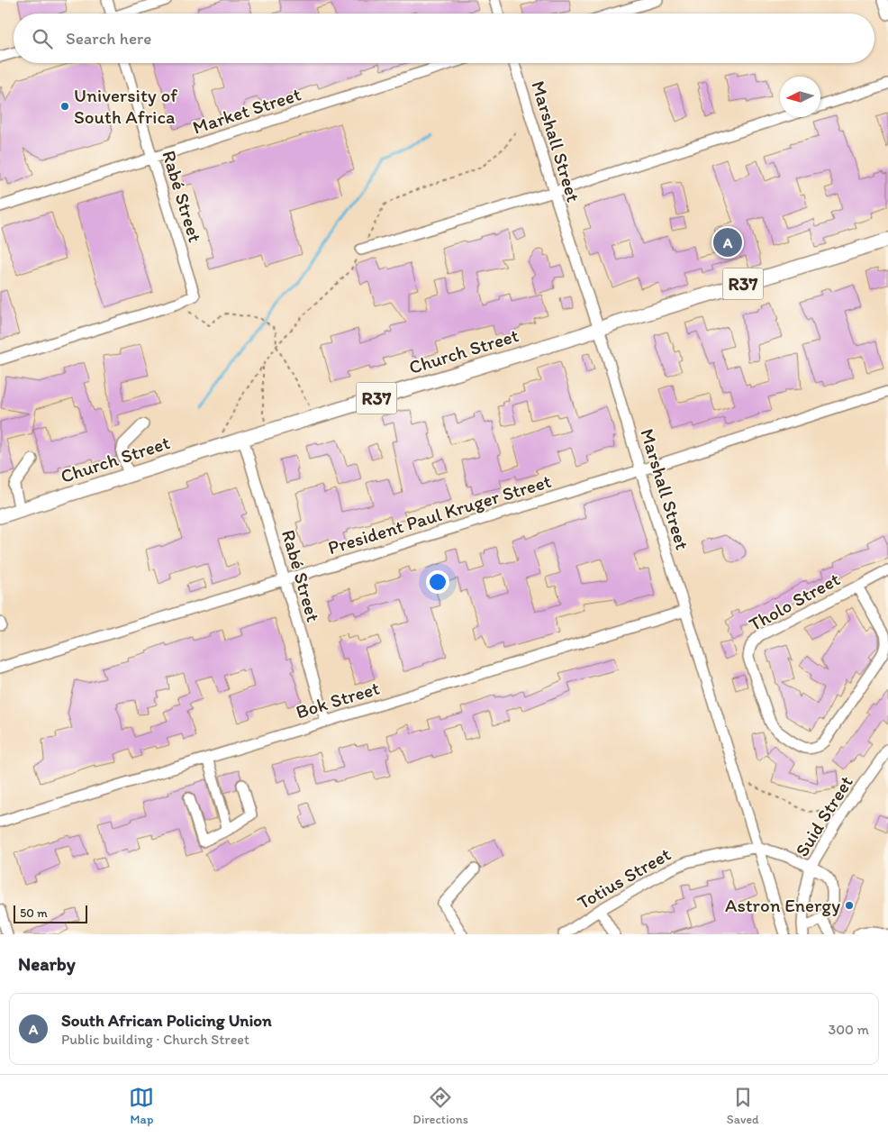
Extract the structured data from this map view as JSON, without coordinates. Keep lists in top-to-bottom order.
{
  "streets": {
    "main road": ["R37", "Church Street"],
    "street": [
      "Market Street",
      "Marshall Street",
      "Rabé Street",
      "President Paul Kruger Street",
      "Tholo Street",
      "Bok Street",
      "Suid Street",
      "Totius Street"
    ]
  },
  "crossings": [
    ["Market Street", "Rabé Street"],
    ["Marshall Street", "Church Street"],
    ["Marshall Street", "President Paul Kruger Street"],
    ["Marshall Street", "Bok Street"],
    ["Marshall Street", "Totius Street"],
    ["Rabé Street", "Church Street"],
    ["Rabé Street", "President Paul Kruger Street"],
    ["Rabé Street", "Bok Street"]
  ],
  "places": ["University of South Africa", "Astron Energy"],
  "scale_bar": "50 m",
  "north": "left",
  "page": {
    "search": "Search here",
    "pins": "A",
    "scale": "50 m",
    "heading": "Nearby",
    "list": [
      {
        "mark": "A",
        "name": "South African Policing Union",
        "note": "Public building · Church Street",
        "value": "300 m"
      }
    ],
    "nav": ["Map", "Directions", "Saved"]
  }
}
